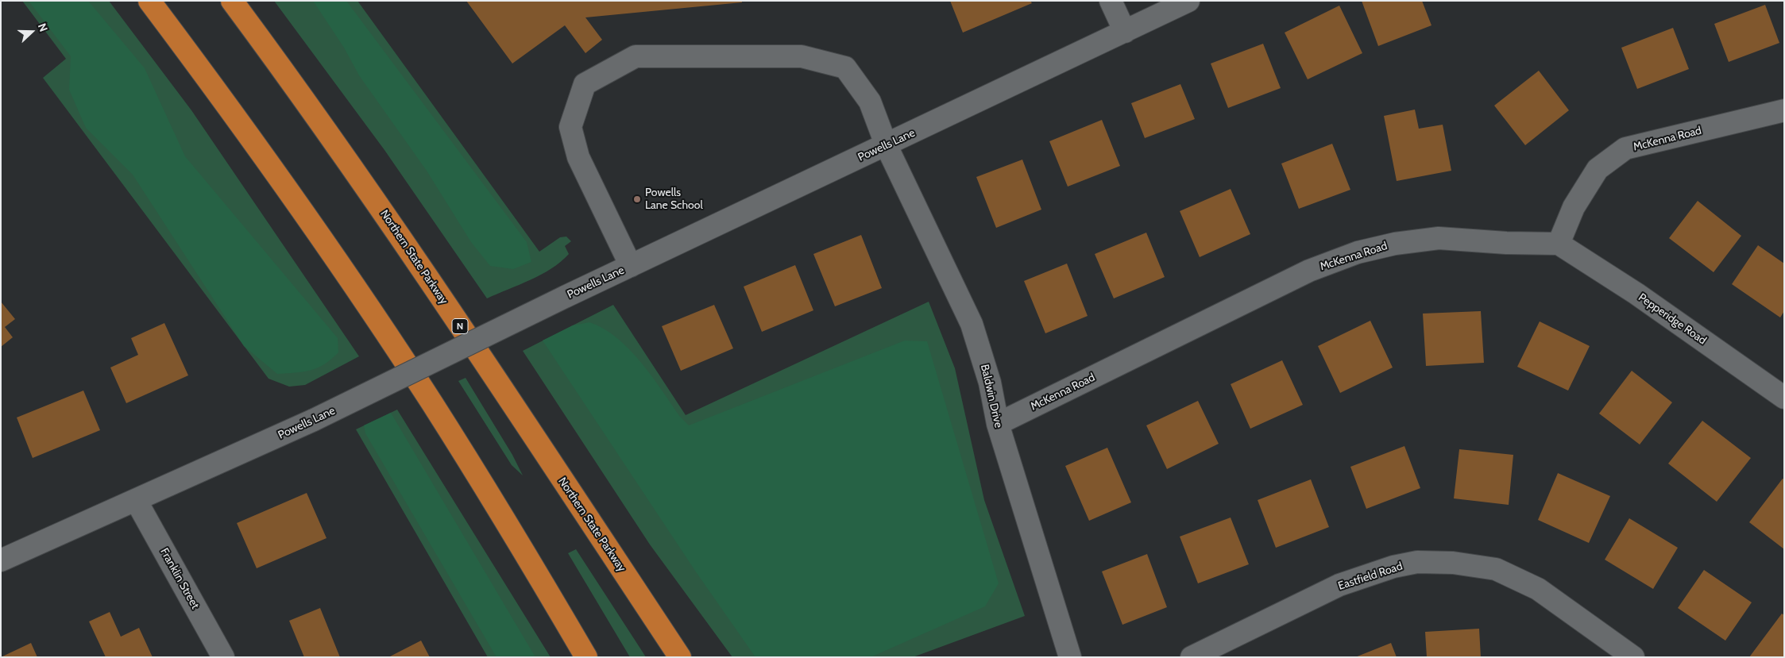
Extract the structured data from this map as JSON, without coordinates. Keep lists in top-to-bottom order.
{
  "streets": {
    "highway": ["Northern State Parkway", "N"],
    "street": [
      "McKenna Road",
      "Powells Lane",
      "Pepperidge Road",
      "Baldwin Drive",
      "Eastfield Road",
      "Franklin Street"
    ]
  },
  "crossings": [
    ["McKenna Road", "Pepperidge Road"],
    ["McKenna Road", "Baldwin Drive"],
    ["Powells Lane", "Baldwin Drive"],
    ["Powells Lane", "Franklin Street"]
  ],
  "places": ["Powells Lane School"],
  "north": "right"
}
